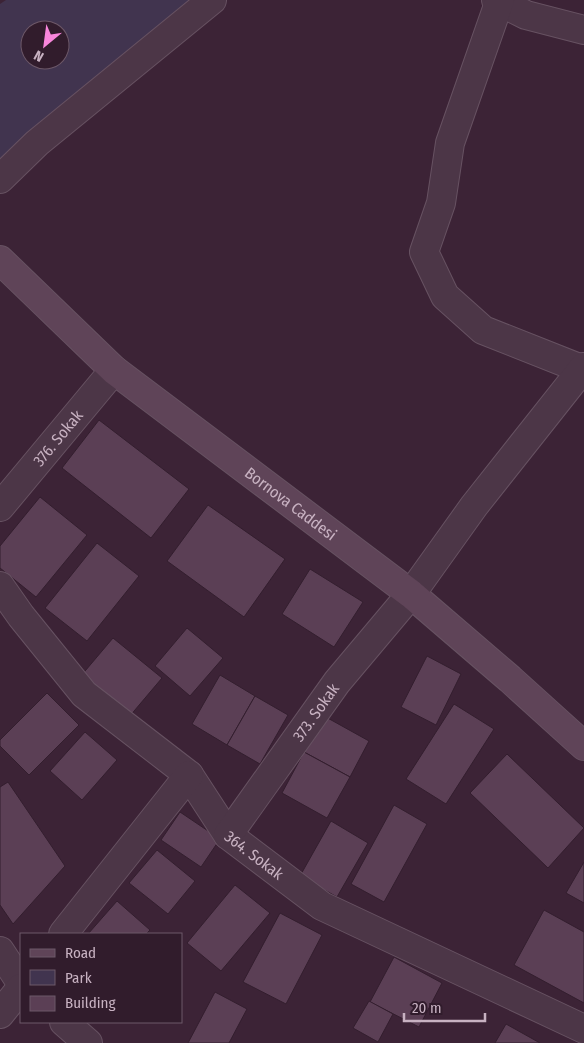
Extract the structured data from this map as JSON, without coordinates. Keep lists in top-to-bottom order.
{
  "streets": {
    "street": [
      "376. Sokak",
      "Bornova Caddesi",
      "373. Sokak",
      "364. Sokak"
    ]
  },
  "crossings": [
    ["376. Sokak", "Bornova Caddesi"],
    ["Bornova Caddesi", "373. Sokak"],
    ["373. Sokak", "364. Sokak"]
  ],
  "legend": ["Road", "Park", "Building"],
  "scale_bar": "20 m",
  "north": "bottom left"
}
